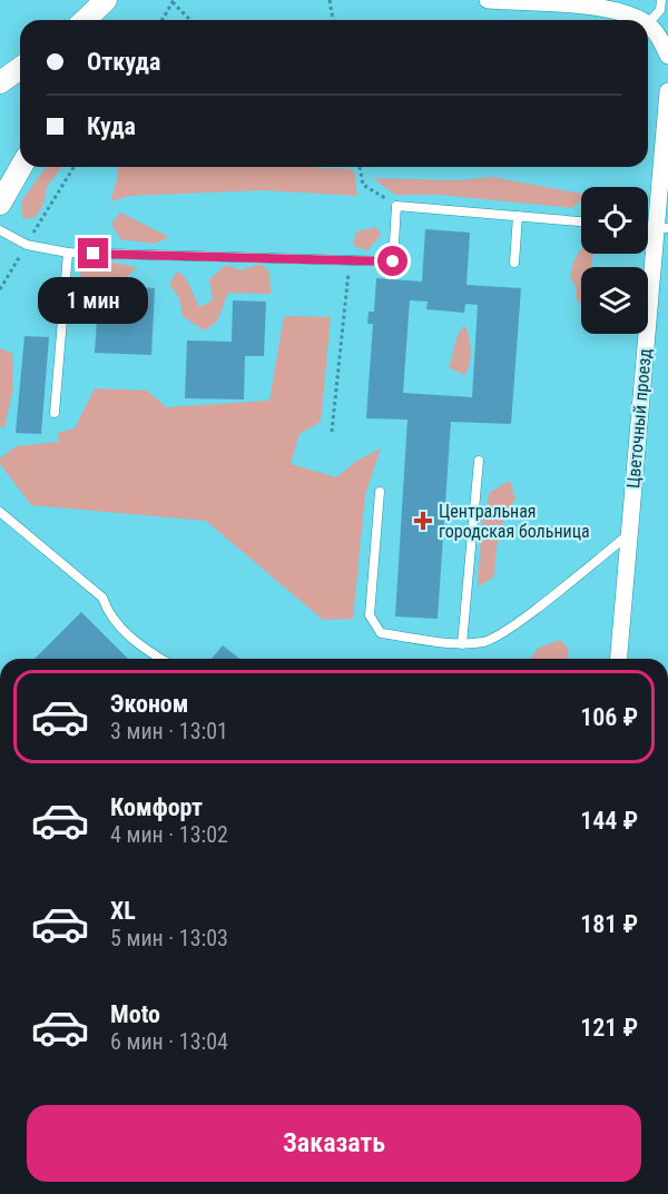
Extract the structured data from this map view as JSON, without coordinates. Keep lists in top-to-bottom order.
{
  "streets": {
    "street": ["Цветочный проезд"]
  },
  "places": {
    "health": ["Центральная городская больница"]
  },
  "page": {
    "banner": ["Откуда", "Куда"],
    "bubble": "1 мин",
    "list": [
      {
        "name": "Эконом",
        "note": "3 мин · 13:01",
        "value": "106 ₽"
      },
      {
        "name": "Комфорт",
        "note": "4 мин · 13:02",
        "value": "144 ₽"
      },
      {
        "name": "XL",
        "note": "5 мин · 13:03",
        "value": "181 ₽"
      },
      {
        "name": "Moto",
        "note": "6 мин · 13:04",
        "value": "121 ₽"
      }
    ],
    "buttons": "Заказать"
  }
}
